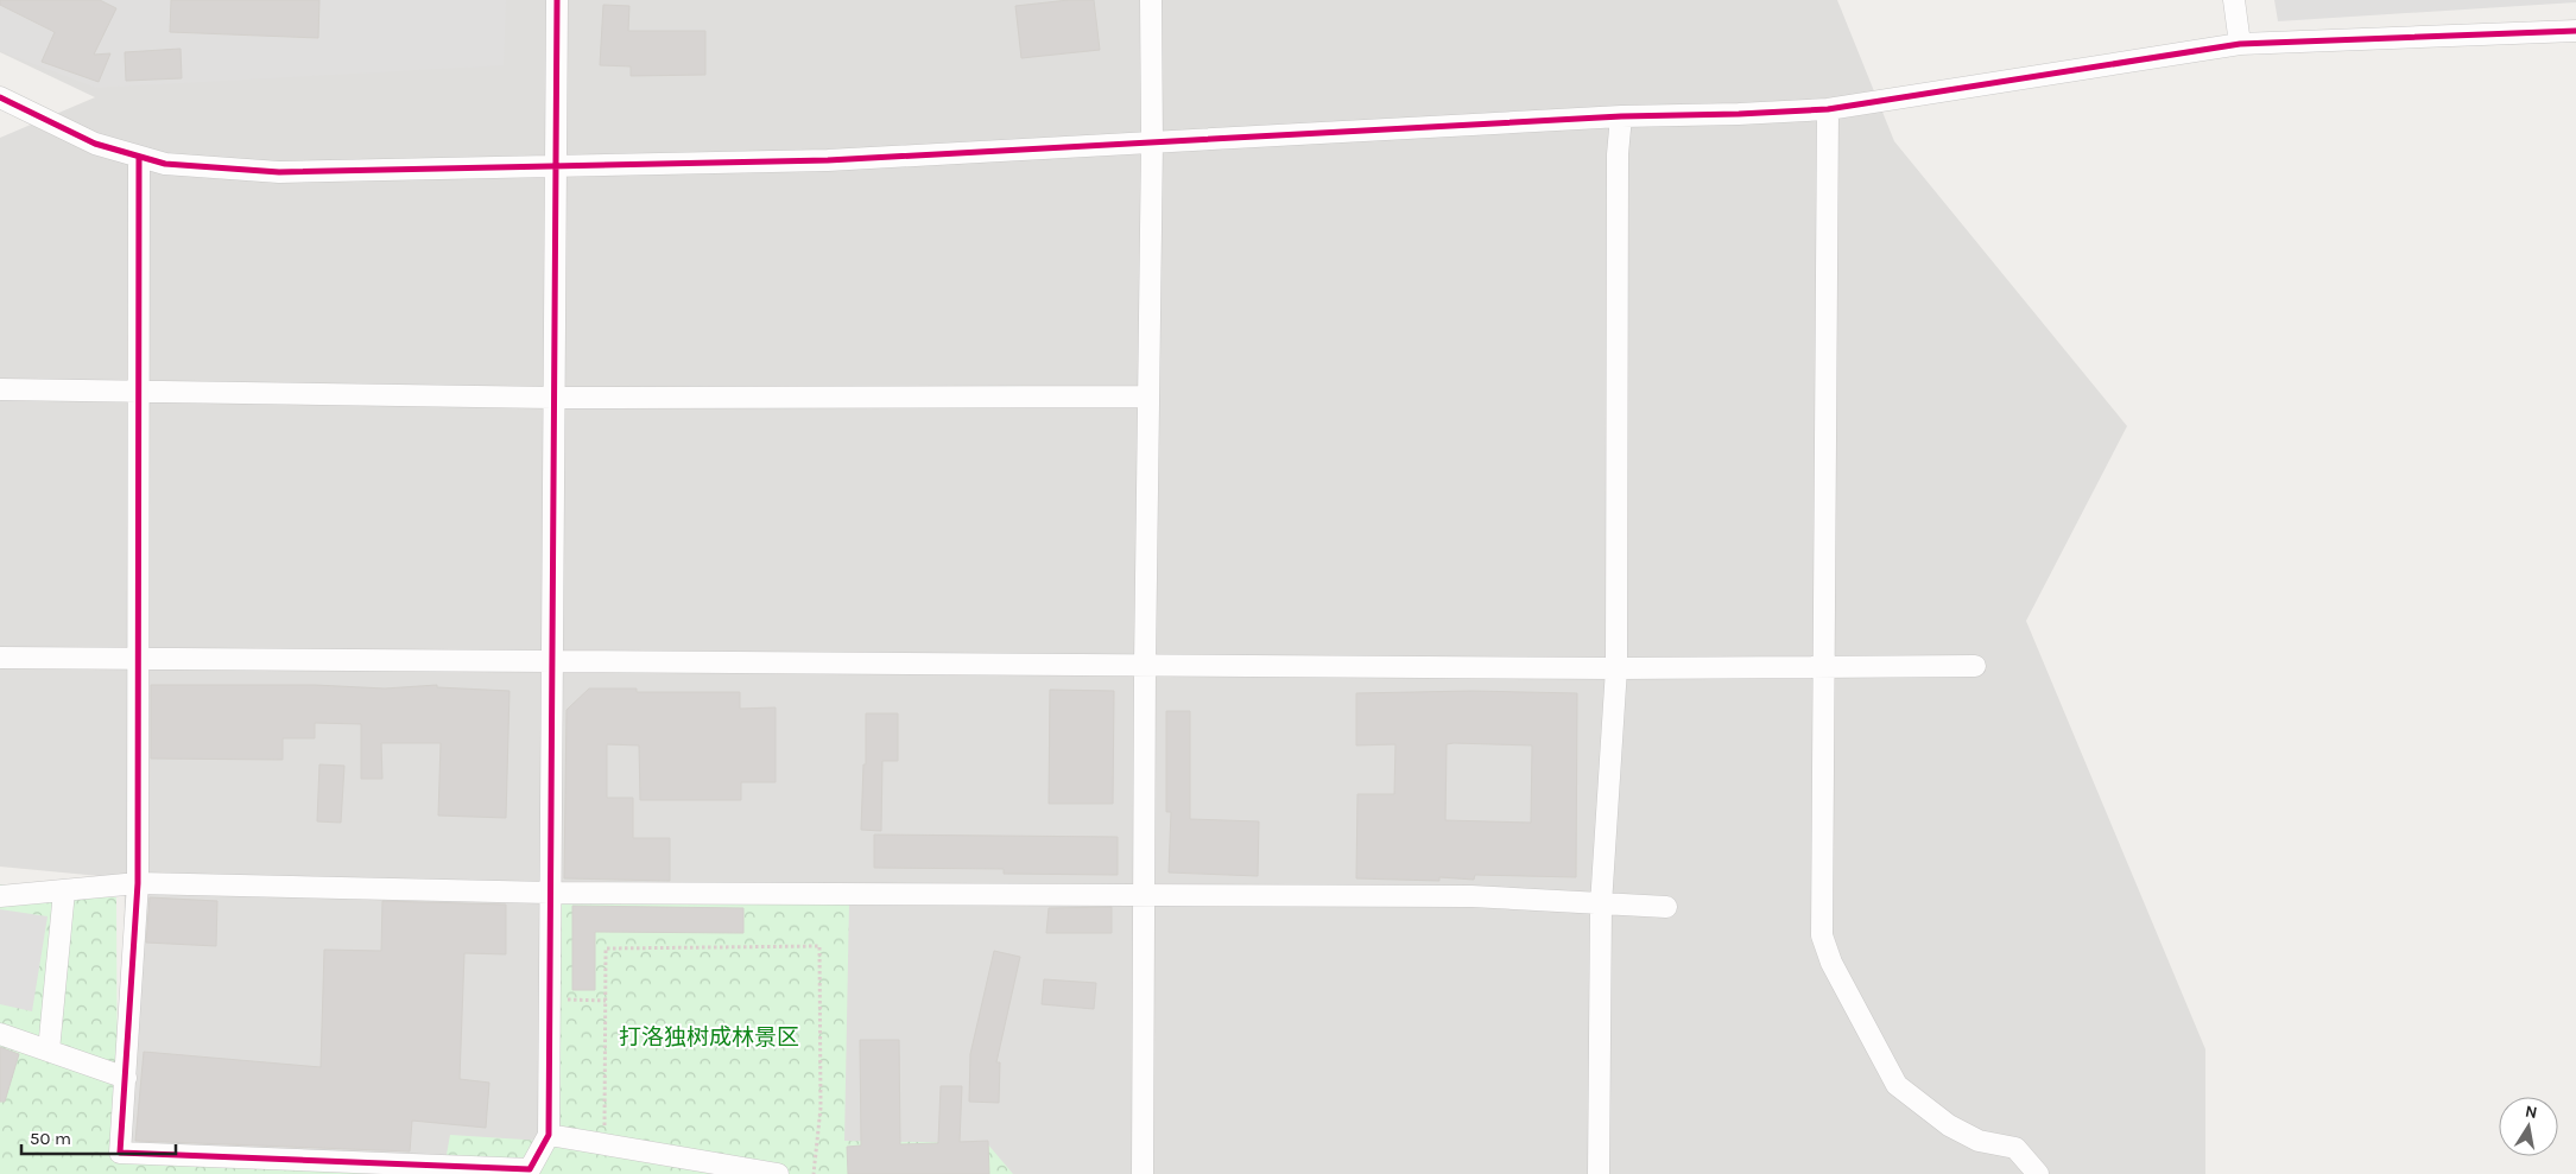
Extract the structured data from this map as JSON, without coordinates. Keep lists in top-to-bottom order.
{
  "parks": ["打洛独树成林景区"],
  "scale_bar": "50 m",
  "north": "top"
}
